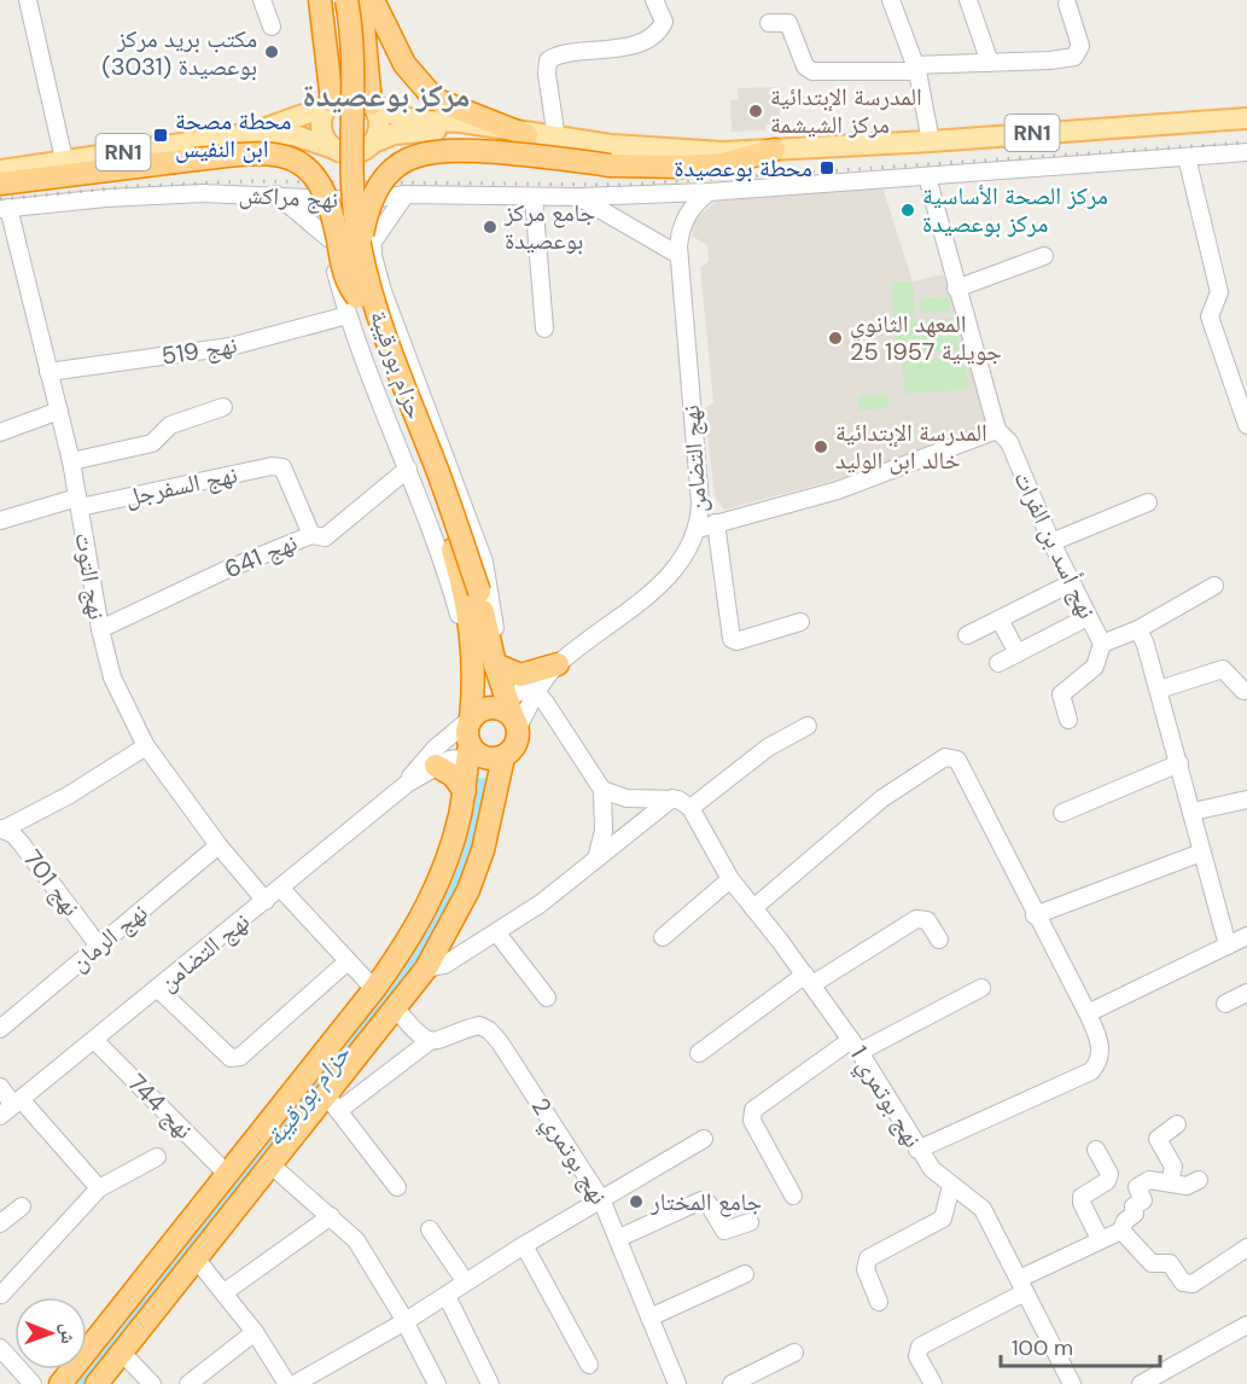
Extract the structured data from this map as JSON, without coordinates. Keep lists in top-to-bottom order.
{
  "streets": {
    "highway": ["حزام بورقيبة"],
    "main road": ["RN1"],
    "street": [
      "نهج مراكش",
      "نهج 519",
      "نهج التضامن",
      "نهج السفرجل",
      "نهج أسد بن الفرات",
      "نهج 641",
      "نهج التوت",
      "نهج 701",
      "نهج الرمان",
      "نهج بوتمري 1",
      "نهج 744",
      "نهج بوتمري 2"
    ]
  },
  "crossings": [
    ["نهج مراكش", "نهج التضامن"],
    ["نهج مراكش", "نهج أسد بن الفرات"],
    ["نهج مراكش", "نهج التوت"],
    ["نهج 519", "حزام بورقيبة"],
    ["نهج 519", "نهج التوت"],
    ["حزام بورقيبة", "نهج التضامن"],
    ["نهج التضامن", "نهج التوت"],
    ["نهج التضامن", "نهج 744"],
    ["نهج السفرجل", "نهج 641"],
    ["نهج السفرجل", "نهج التوت"],
    ["نهج 641", "نهج التوت"],
    ["نهج التوت", "نهج الرمان"],
    ["نهج 701", "نهج الرمان"]
  ],
  "districts": ["مركز بوعصيدة"],
  "water": ["حزام بورقيبة"],
  "places": {
    "other": [
      "مكتب بريد مركز بوعصيدة (3031)",
      "المدرسة الإبتدائية مركز الشيشمة",
      "مركز الصحة الأساسية مركز بوعصيدة",
      "جامع مركز بوعصيدة",
      "المعهد الثانوي 25 جويلية 1957",
      "المدرسة الإبتدائية خالد ابن الوليد",
      "جامع المختار"
    ],
    "transit": ["محطة مصحة ابن النفيس", "محطة بوعصيدة"]
  },
  "scale_bar": "100 m",
  "north": "right"
}
